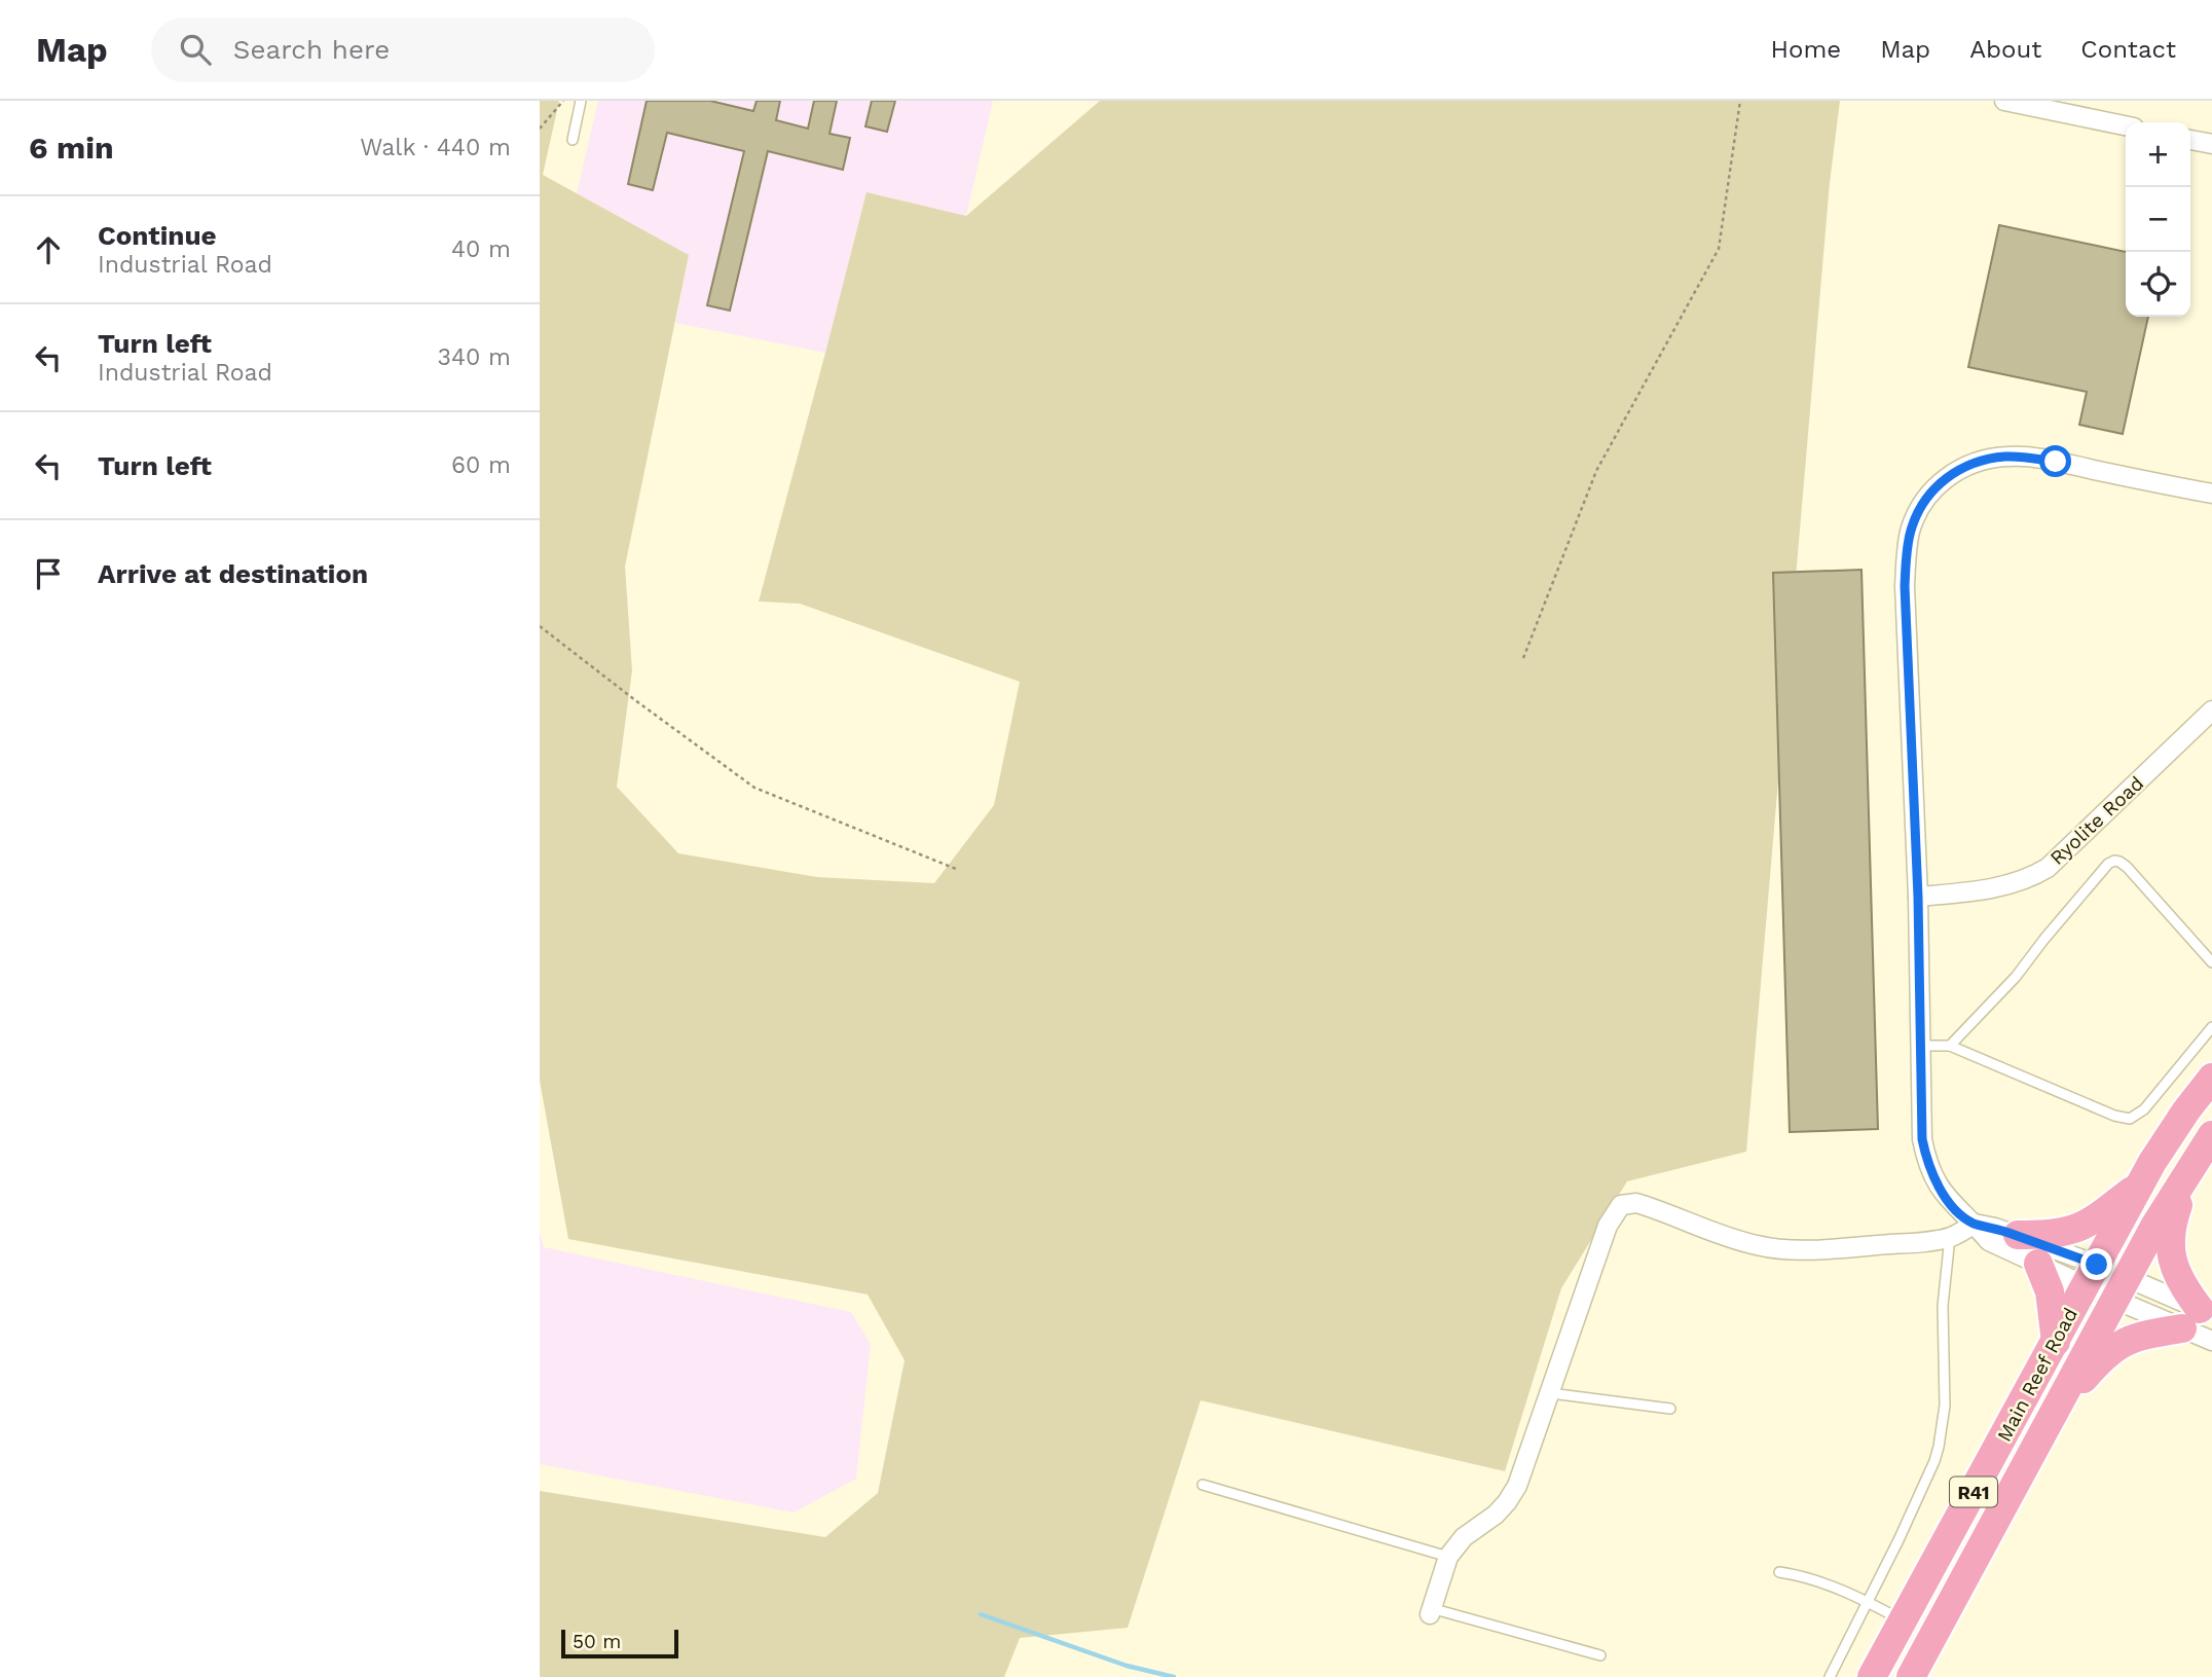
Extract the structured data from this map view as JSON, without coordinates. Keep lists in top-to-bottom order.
{
  "streets": {
    "main road": ["Main Reef Road", "R41"],
    "street": ["Ryolite Road"]
  },
  "scale_bar": "50 m",
  "page": {
    "header": "Map",
    "search": "Search here",
    "nav": [
      "Home",
      "Map",
      "About",
      "Contact"
    ],
    "heading": ["6 min", "Walk · 440 m"],
    "map_buttons": ["+", "−"],
    "list": [
      ["Continue", "Industrial Road", "40 m"],
      ["Turn left", "Industrial Road", "340 m"],
      ["Turn left", "60 m"],
      "Arrive at destination"
    ],
    "scale": "50 m"
  }
}
